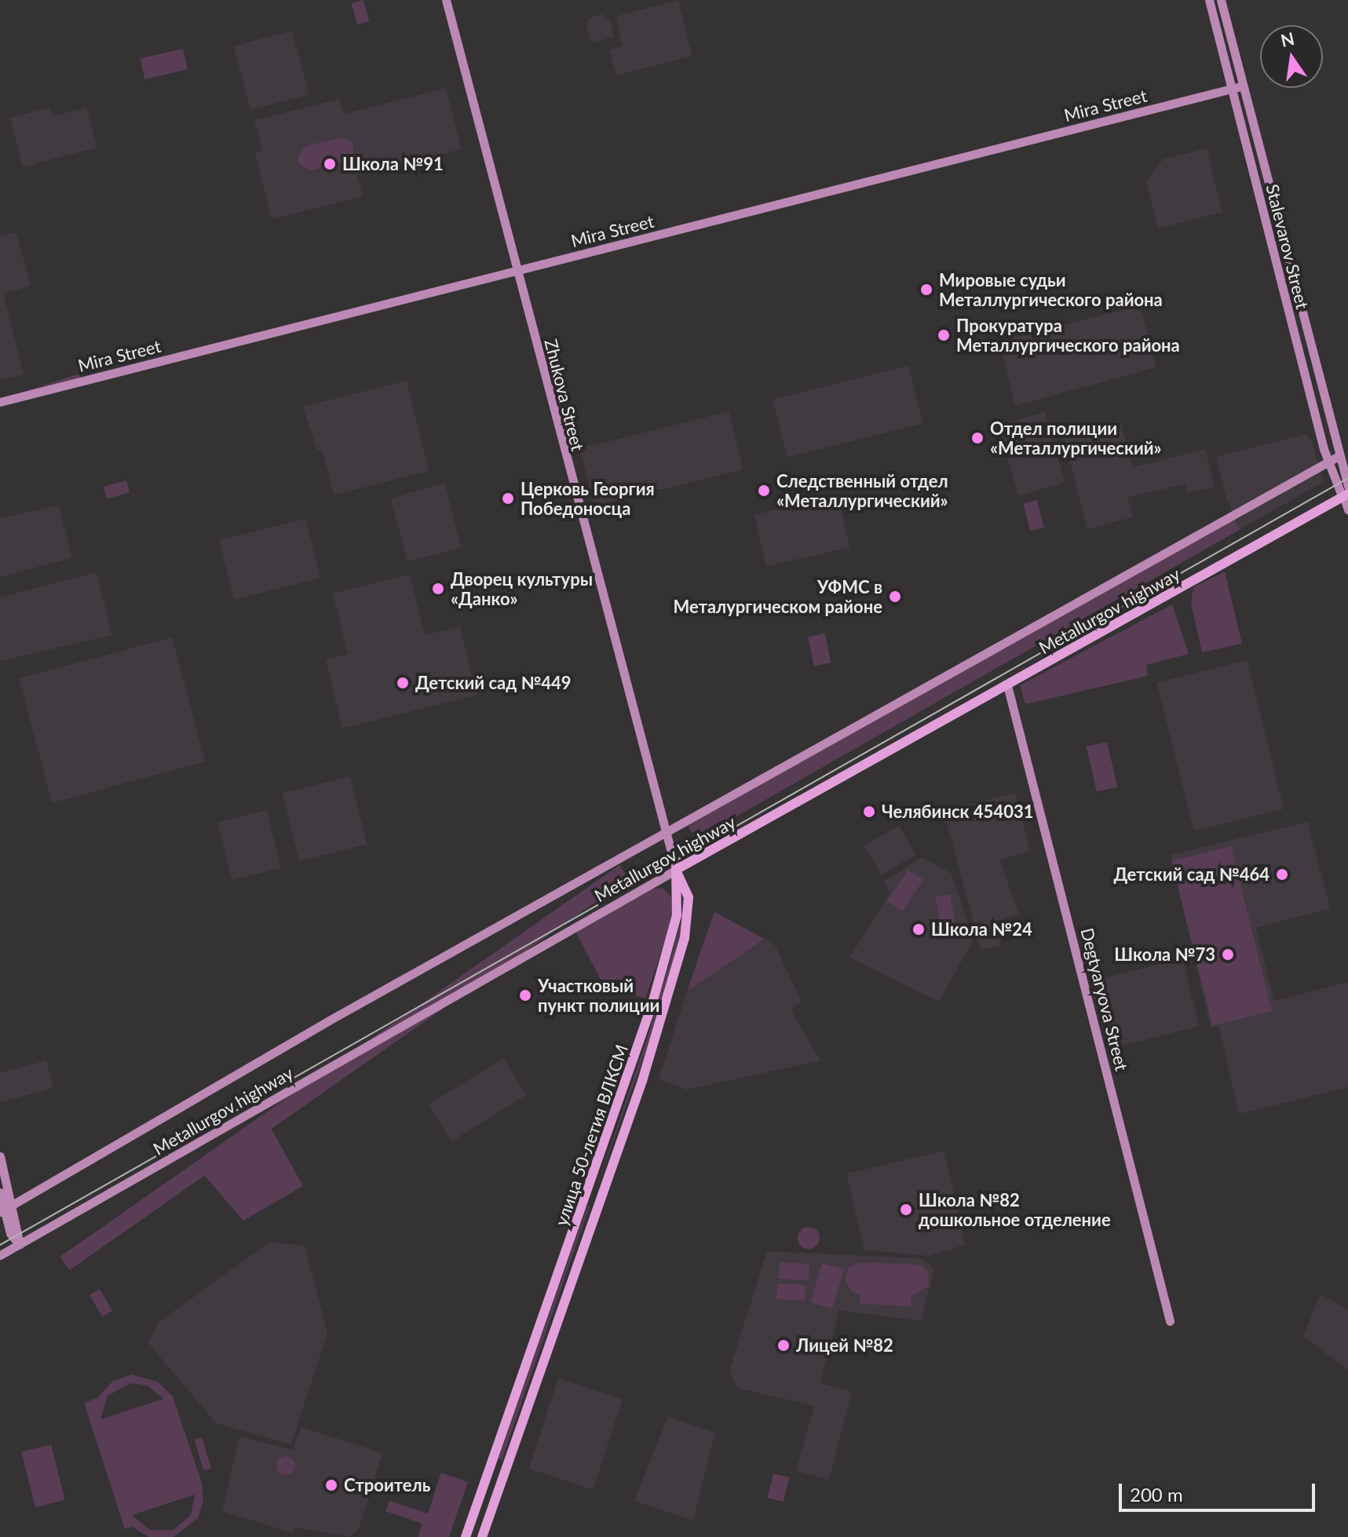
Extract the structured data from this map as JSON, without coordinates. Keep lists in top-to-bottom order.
{
  "streets": {
    "main road": [
      "Mira Street",
      "Stalevarov Street",
      "Zhukova Street",
      "Metallurgov highway",
      "Degtyaryova Street",
      "улица 50-летия ВЛКСМ"
    ]
  },
  "crossings": [
    ["Mira Street", "Stalevarov Street"],
    ["Mira Street", "Zhukova Street"],
    ["Stalevarov Street", "Metallurgov highway"],
    ["Zhukova Street", "Metallurgov highway"],
    ["Zhukova Street", "улица 50-летия ВЛКСМ"],
    ["Metallurgov highway", "Degtyaryova Street"],
    ["Metallurgov highway", "улица 50-летия ВЛКСМ"]
  ],
  "places": [
    "Школа №91",
    "Мировые судьи Металлургического района",
    "Прокуратура Металлургического района",
    "Отдел полиции «Металлургический»",
    "Следственный отдел «Металлургический»",
    "Церковь Георгия Победоносца",
    "Дворец культуры «Данко»",
    "УФМС в Металургическом районе",
    "Детский сад №449",
    "Челябинск 454031",
    "Детский сад №464",
    "Школа №24",
    "Школа №73",
    "Участковый пункт полиции",
    "Школа №82 дошкольное отделение",
    "Лицей №82",
    "Cтроитель"
  ],
  "scale_bar": "200 m",
  "north": "top"
}
